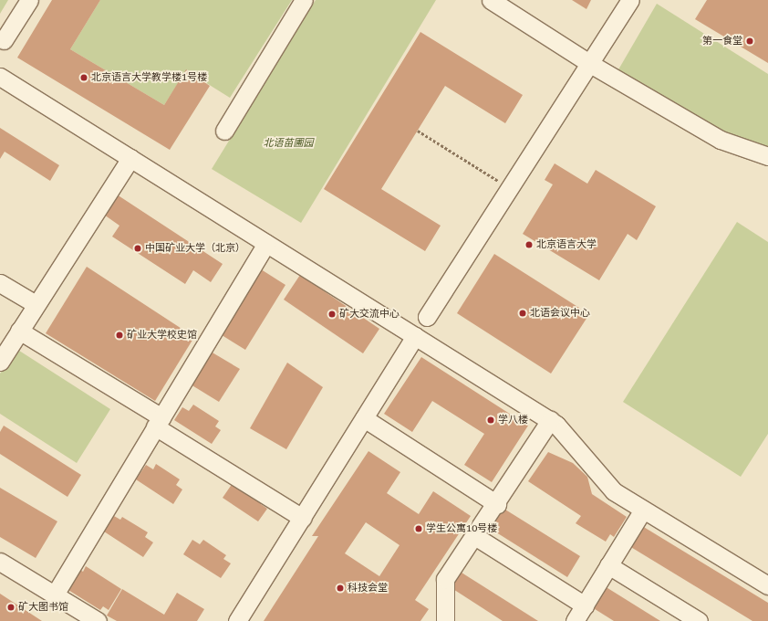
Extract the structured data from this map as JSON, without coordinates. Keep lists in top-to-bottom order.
{
  "parks": ["北语苗圃园"],
  "places": [
    "第一食堂",
    "北京语言大学教学楼1号楼",
    "北京语言大学",
    "中国矿业大学（北京）",
    "北语会议中心",
    "矿大交流中心",
    "矿业大学校史馆",
    "学八楼",
    "学生公寓10号楼",
    "科技会堂",
    "矿大图书馆"
  ]
}
